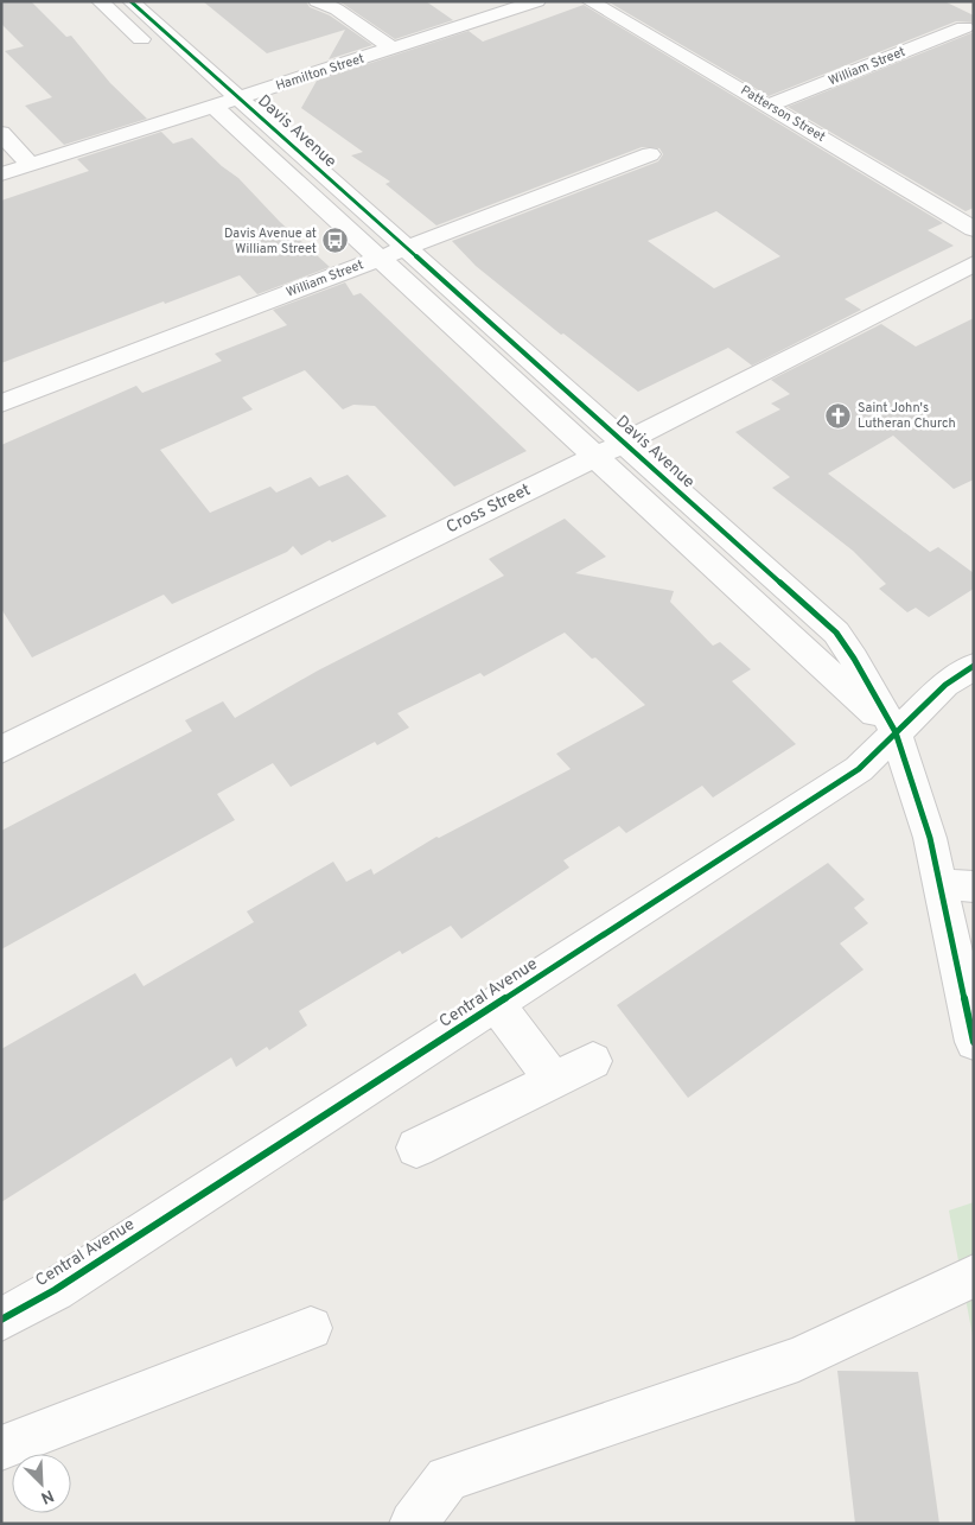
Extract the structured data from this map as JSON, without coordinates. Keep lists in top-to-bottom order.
{
  "streets": {
    "street": [
      "William Street",
      "Hamilton Street",
      "Patterson Street",
      "Davis Avenue",
      "Cross Street",
      "Central Avenue"
    ]
  },
  "crossings": [
    ["William Street", "Patterson Street"],
    ["William Street", "Davis Avenue"],
    ["Hamilton Street", "Davis Avenue"],
    ["Davis Avenue", "Cross Street"],
    ["Davis Avenue", "Central Avenue"]
  ],
  "places": {
    "bus stop": ["Davis Avenue at William Street"],
    "church": ["Saint John's Lutheran Church"]
  },
  "north": "bottom right"
}
